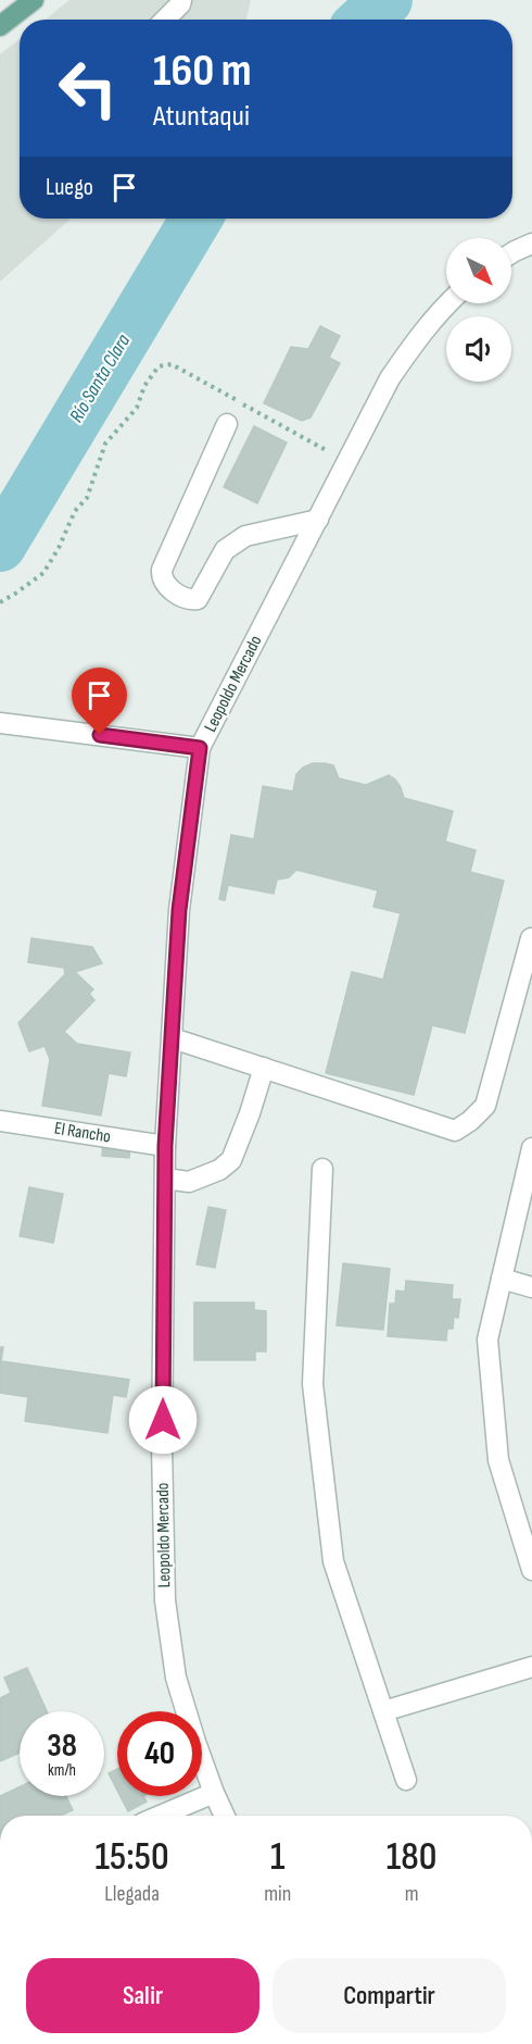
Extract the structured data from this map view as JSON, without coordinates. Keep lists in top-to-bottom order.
{
  "streets": {
    "street": ["Leopoldo Mercado", "El Rancho"]
  },
  "crossings": [
    ["Leopoldo Mercado", "El Rancho"]
  ],
  "water": ["Río Santa Clara"],
  "north": "bottom right",
  "page": {
    "turn": ["160 m", "Atuntaqui"],
    "then": "Luego",
    "speed": "38 km/h",
    "limit": "40",
    "eta": [
      "15:50",
      "Llegada",
      "1",
      "min",
      "180",
      "m"
    ],
    "buttons": ["Salir", "Compartir"]
  }
}
